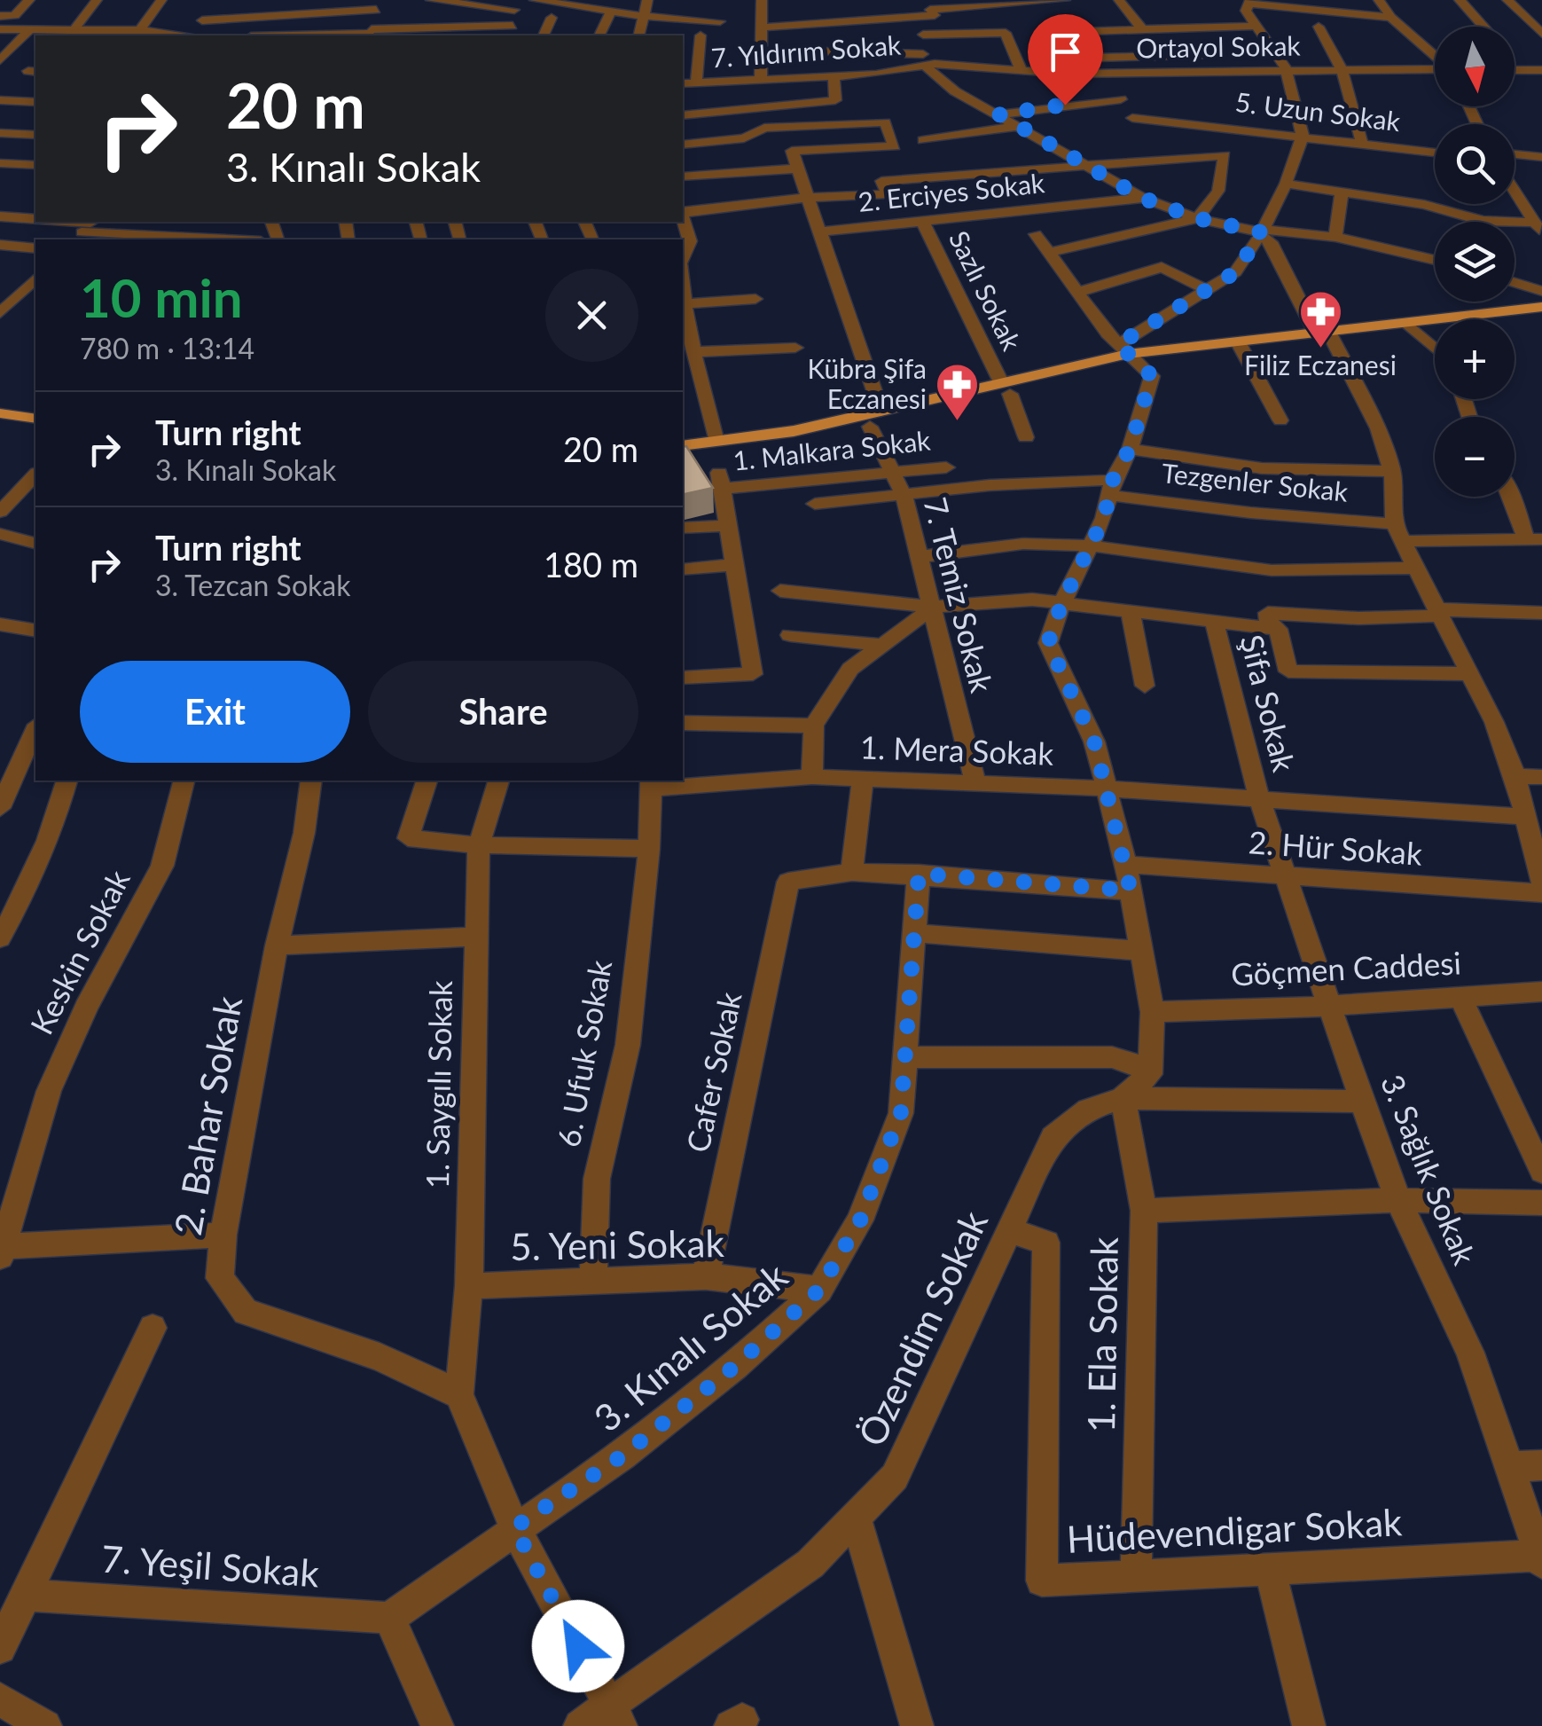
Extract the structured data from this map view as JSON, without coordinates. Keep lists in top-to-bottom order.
{
  "streets": {
    "street": [
      "Ortayol Sokak",
      "7. Yıldırım Sokak",
      "5. Uzun Sokak",
      "2. Erciyes Sokak",
      "Sazlı Sokak",
      "1. Malkara Sokak",
      "Tezgenler Sokak",
      "7. Temiz Sokak",
      "Şifa Sokak",
      "1. Mera Sokak",
      "2. Hür Sokak",
      "Keskin Sokak",
      "Göçmen Caddesi",
      "6. Ufuk Sokak",
      "Cafer Sokak",
      "1. Saygılı Sokak",
      "2. Bahar Sokak",
      "3. Sağlık Sokak",
      "5. Yeni Sokak",
      "Özendim Sokak",
      "1. Ela Sokak",
      "3. Kınalı Sokak",
      "Hüdevendigar Sokak",
      "7. Yeşil Sokak"
    ]
  },
  "crossings": [
    ["Ortayol Sokak", "7. Yıldırım Sokak"],
    ["2. Erciyes Sokak", "Sazlı Sokak"],
    ["2. Erciyes Sokak", "7. Temiz Sokak"],
    ["1. Malkara Sokak", "7. Temiz Sokak"],
    ["Tezgenler Sokak", "7. Temiz Sokak"],
    ["7. Temiz Sokak", "1. Mera Sokak"],
    ["Şifa Sokak", "1. Mera Sokak"],
    ["Şifa Sokak", "3. Sağlık Sokak"],
    ["1. Mera Sokak", "6. Ufuk Sokak"],
    ["1. Mera Sokak", "3. Sağlık Sokak"],
    ["2. Hür Sokak", "3. Sağlık Sokak"],
    ["Göçmen Caddesi", "3. Sağlık Sokak"],
    ["6. Ufuk Sokak", "5. Yeni Sokak"],
    ["Cafer Sokak", "5. Yeni Sokak"],
    ["1. Saygılı Sokak", "2. Bahar Sokak"],
    ["1. Saygılı Sokak", "5. Yeni Sokak"],
    ["3. Sağlık Sokak", "Özendim Sokak"],
    ["3. Sağlık Sokak", "Hüdevendigar Sokak"],
    ["5. Yeni Sokak", "3. Kınalı Sokak"],
    ["Özendim Sokak", "1. Ela Sokak"],
    ["Özendim Sokak", "Hüdevendigar Sokak"],
    ["1. Ela Sokak", "Hüdevendigar Sokak"]
  ],
  "places": {
    "pharmacy": ["Filiz Eczanesi", "Kübra Şifa Eczanesi"]
  },
  "north": "bottom",
  "page": {
    "map_buttons": ["+", "−"],
    "turn": ["20 m", "3. Kınalı Sokak"],
    "heading": ["10 min", "780 m · 13:14"],
    "list": [
      {
        "name": "Turn right",
        "note": "3. Kınalı Sokak",
        "value": "20 m"
      },
      {
        "name": "Turn right",
        "note": "3. Tezcan Sokak",
        "value": "180 m"
      }
    ],
    "buttons": ["Exit", "Share"]
  }
}
